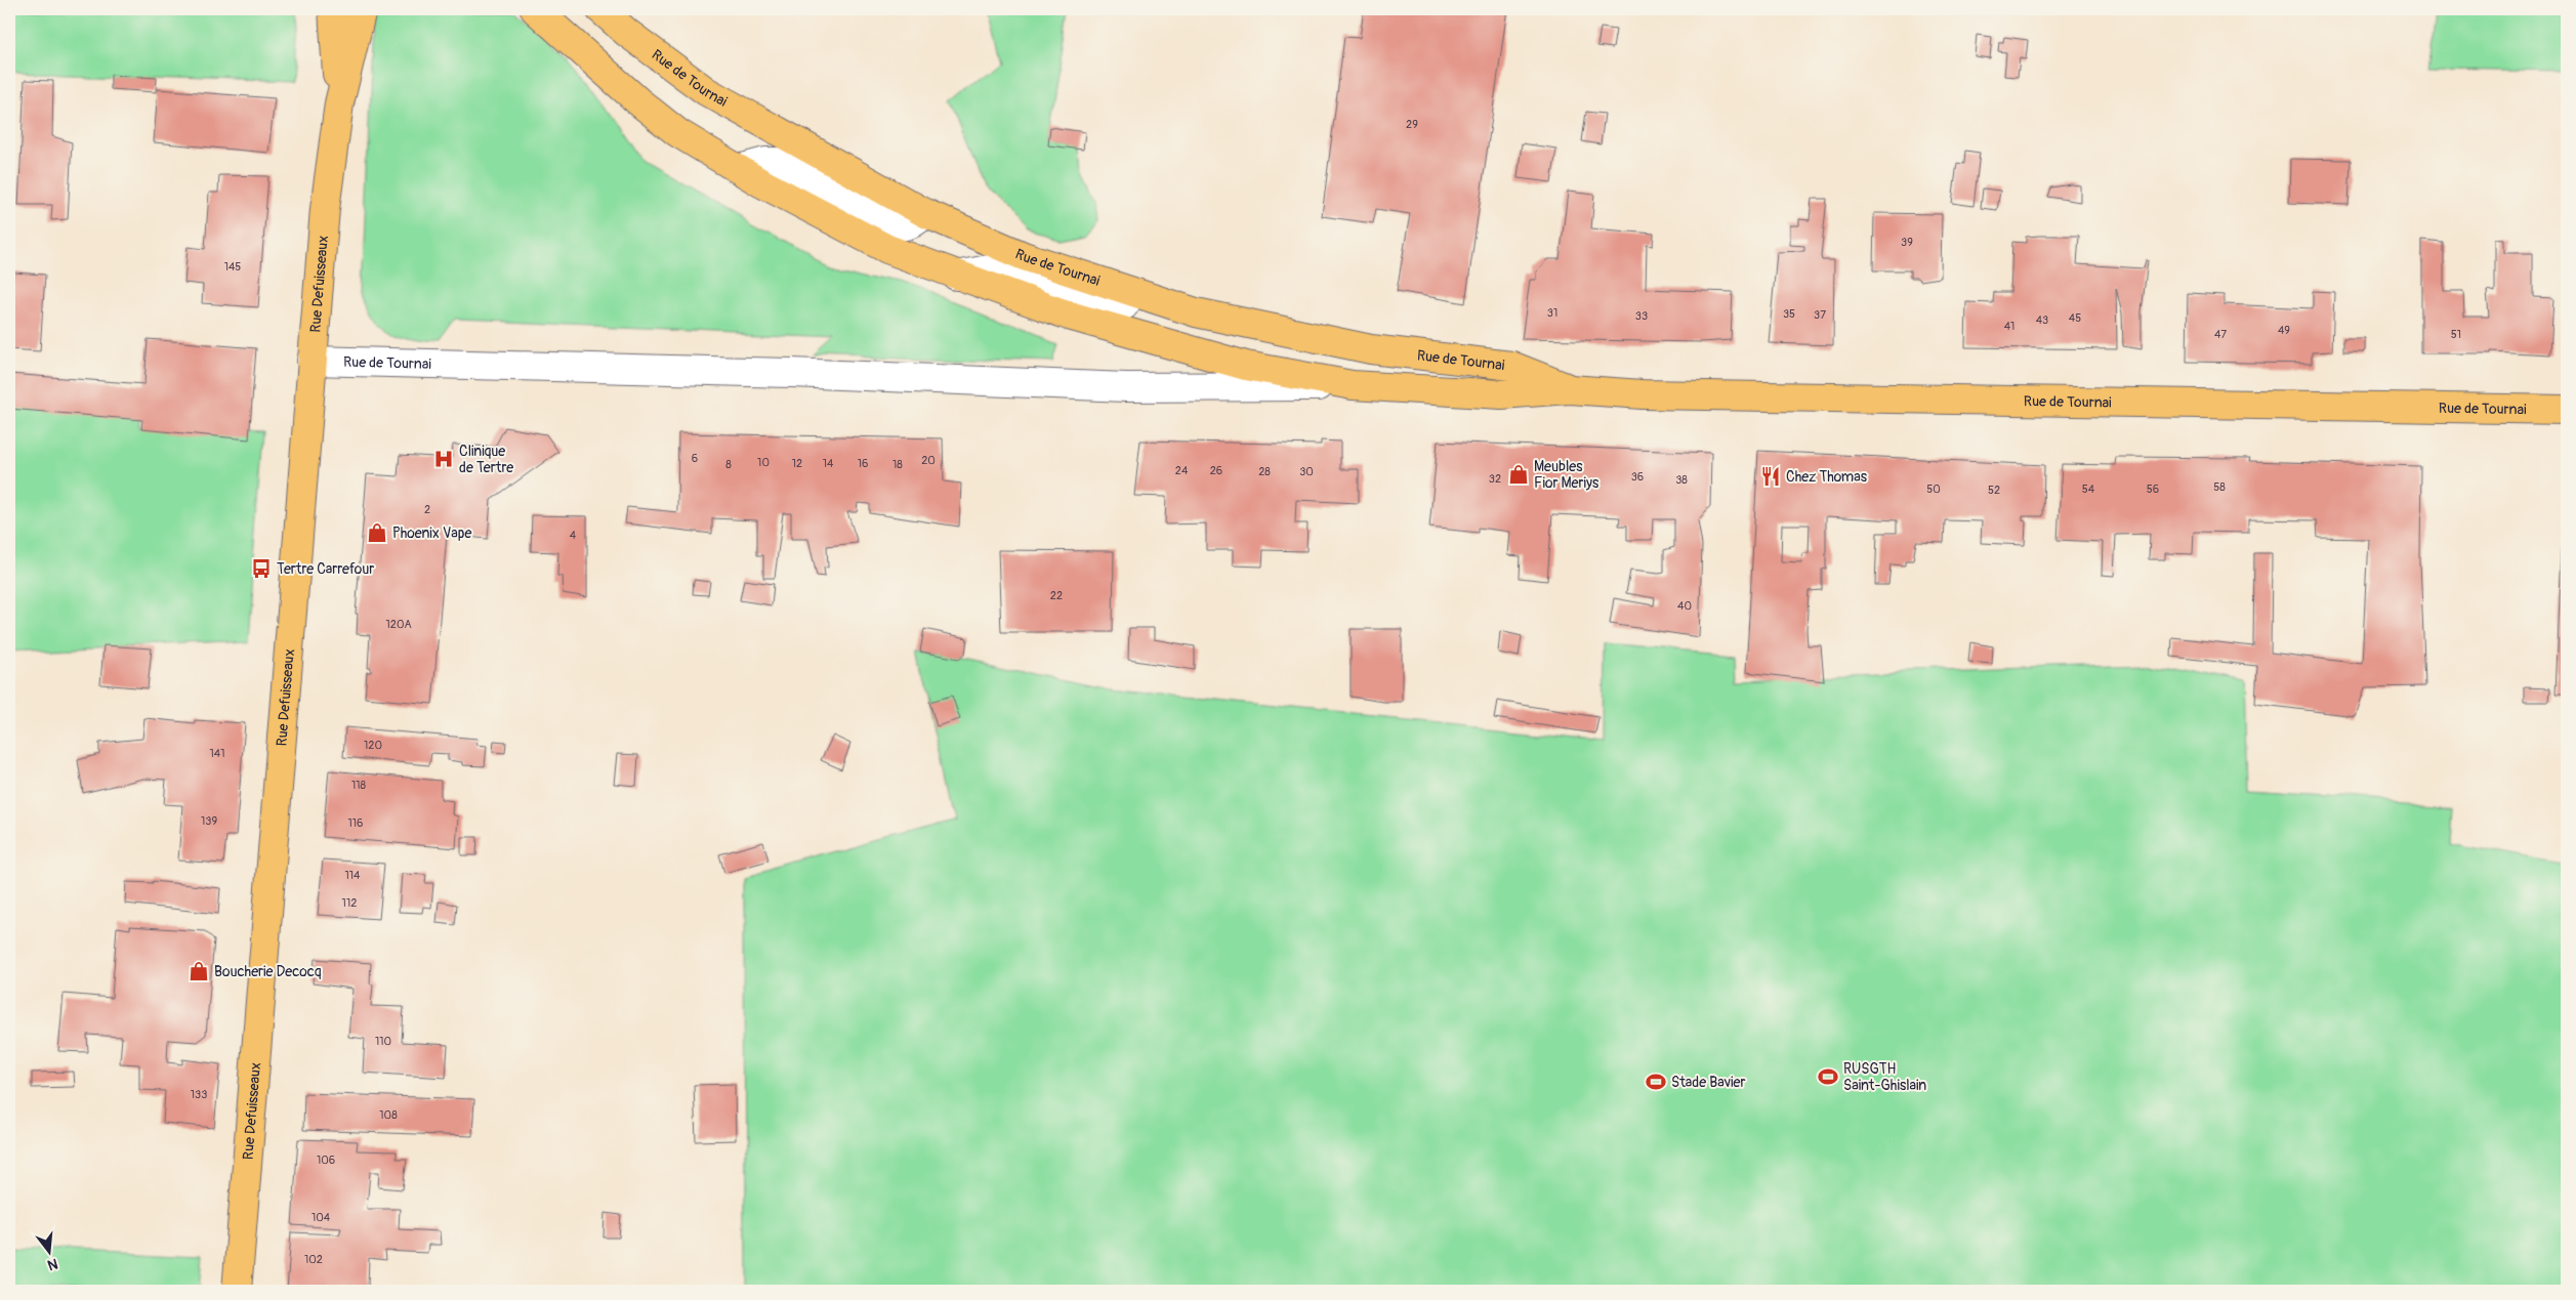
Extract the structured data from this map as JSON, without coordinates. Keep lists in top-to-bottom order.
{
  "streets": {
    "main road": ["Rue de Tournai", "Rue Defuisseaux"]
  },
  "crossings": [
    ["Rue de Tournai", "Rue Defuisseaux"]
  ],
  "places": {
    "hospital": ["Clinique de Tertre"],
    "shop": ["Meubles Fior Meriys", "Phoenix Vape", "Boucherie Decocq"],
    "restaurant": ["Chez Thomas"],
    "bus stop": ["Tertre Carrefour"],
    "sports": ["RUSGTH Saint-Ghislain", "Stade Bavier"]
  },
  "house_numbers": [
    "29",
    "39",
    "145",
    "31",
    "35",
    "37",
    "33",
    "45",
    "43",
    "41",
    "49",
    "47",
    "51",
    "6",
    "20",
    "10",
    "12",
    "14",
    "16",
    "8",
    "18",
    "24",
    "26",
    "28",
    "30",
    "36",
    "32",
    "38",
    "58",
    "50",
    "54",
    "56",
    "52",
    "2",
    "4",
    "22",
    "40",
    "120A",
    "120",
    "141",
    "118",
    "139",
    "116",
    "114",
    "112",
    "110",
    "133",
    "108",
    "106",
    "104",
    "102"
  ],
  "north": "bottom"
}
